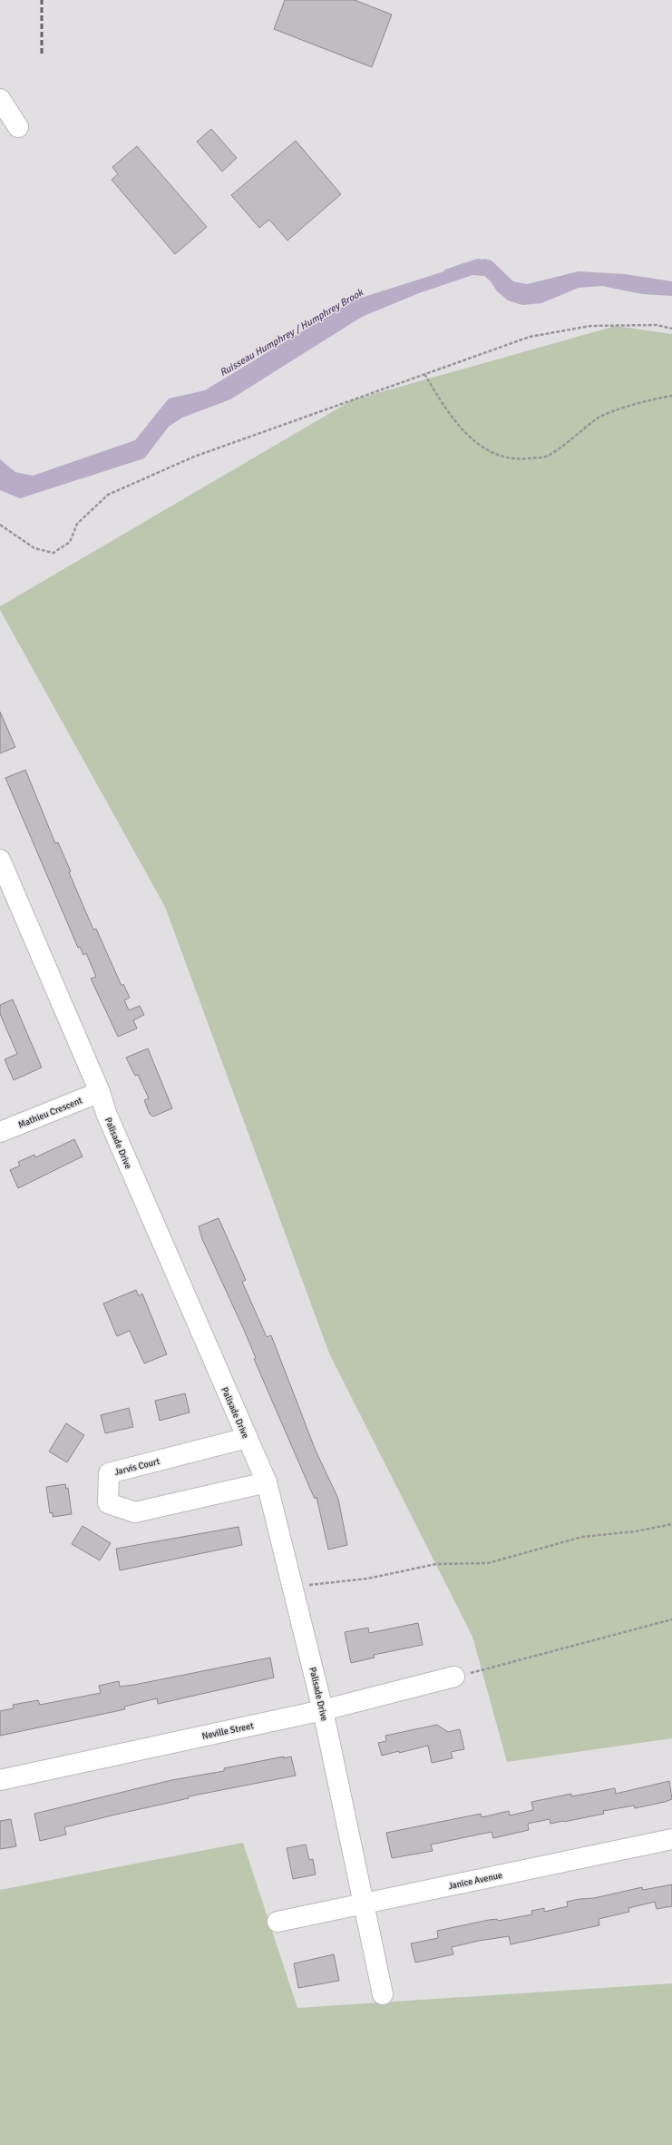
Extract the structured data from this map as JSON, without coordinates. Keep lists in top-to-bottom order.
{
  "streets": {
    "street": [
      "Mathieu Crescent",
      "Palisade Drive",
      "Jarvis Court",
      "Neville Street",
      "Janice Avenue"
    ]
  },
  "crossings": [
    ["Mathieu Crescent", "Palisade Drive"],
    ["Palisade Drive", "Jarvis Court"],
    ["Palisade Drive", "Neville Street"],
    ["Palisade Drive", "Janice Avenue"]
  ],
  "water": ["Ruisseau Humphrey / Humphrey Brook"]
}
